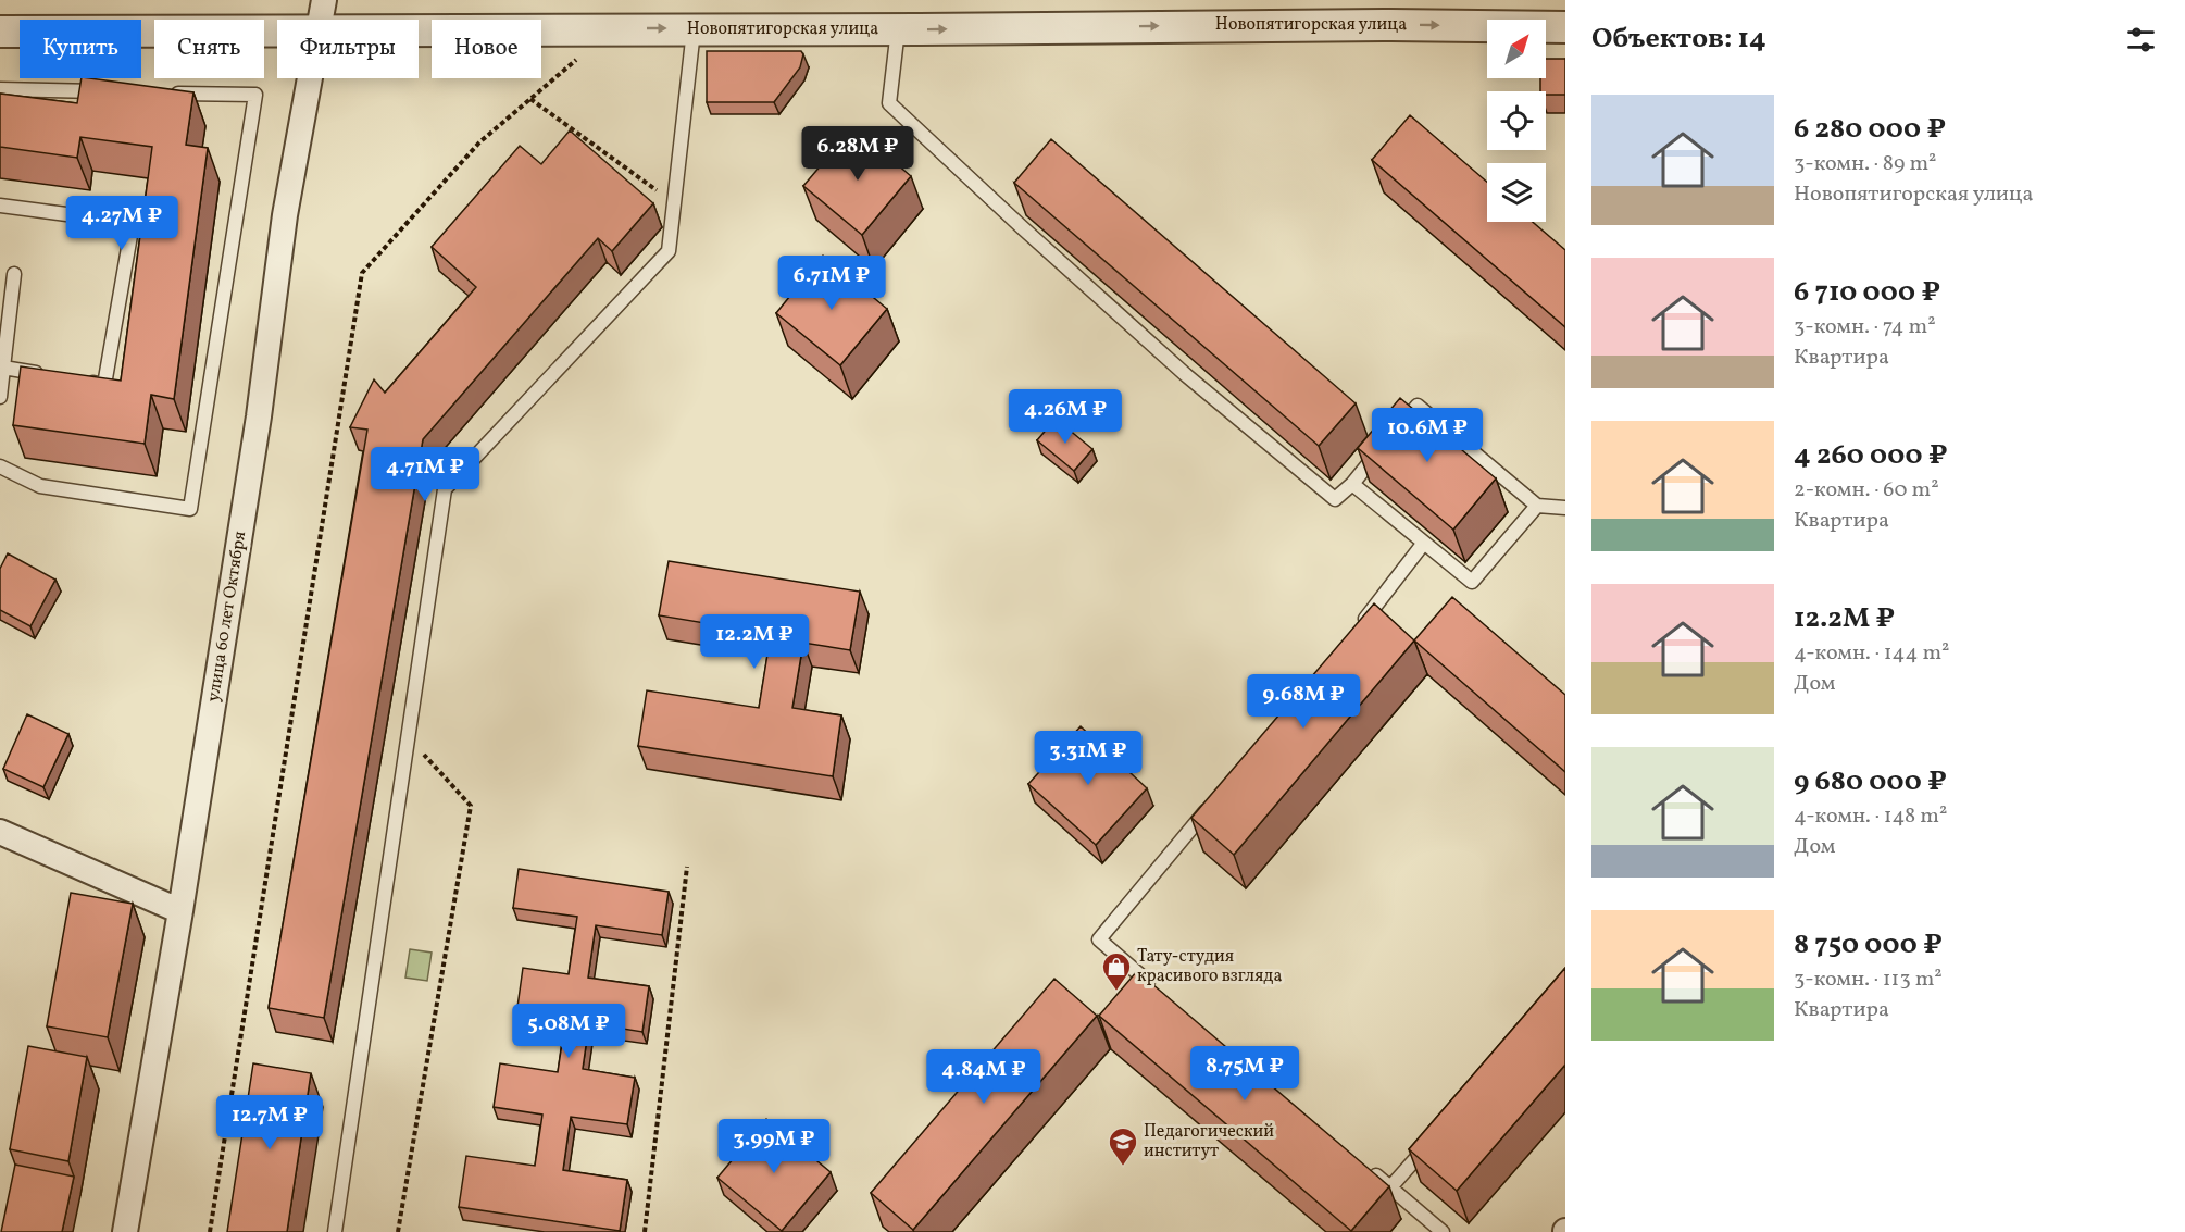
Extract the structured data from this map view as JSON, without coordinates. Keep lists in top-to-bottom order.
{
  "streets": {
    "street": ["Новопятигорская улица", "улица 60 лет Октября"]
  },
  "crossings": [
    ["Новопятигорская улица", "улица 60 лет Октября"]
  ],
  "one_way": ["Новопятигорская улица"],
  "places": {
    "shop": ["Тату-студия красивого взгляда"],
    "school or university": ["Педагогический институт"]
  },
  "north": "top right",
  "page": {
    "heading": "Объектов: 14",
    "chip": [
      "Купить",
      "Снять",
      "Фильтры",
      "Новое"
    ],
    "list": [
      {
        "name": "6 280 000 ₽",
        "note": "3-комн. · 89 m² · Новопятигорская улица"
      },
      {
        "name": "6 710 000 ₽",
        "note": "3-комн. · 74 m² · Квартира"
      },
      {
        "name": "4 260 000 ₽",
        "note": "2-комн. · 60 m² · Квартира"
      },
      {
        "name": "12.2M ₽",
        "note": "4-комн. · 144 m² · Дом"
      },
      {
        "name": "9 680 000 ₽",
        "note": "4-комн. · 148 m² · Дом"
      },
      {
        "name": "8 750 000 ₽",
        "note": "3-комн. · 113 m² · Квартира"
      }
    ],
    "price": [
      "6.28M ₽",
      "4.27M ₽",
      "6.71M ₽",
      "4.26M ₽",
      "10.6M ₽",
      "4.71M ₽",
      "12.2M ₽",
      "9.68M ₽",
      "3.31M ₽",
      "5.08M ₽",
      "8.75M ₽",
      "4.84M ₽",
      "12.7M ₽",
      "3.99M ₽"
    ]
  }
}
